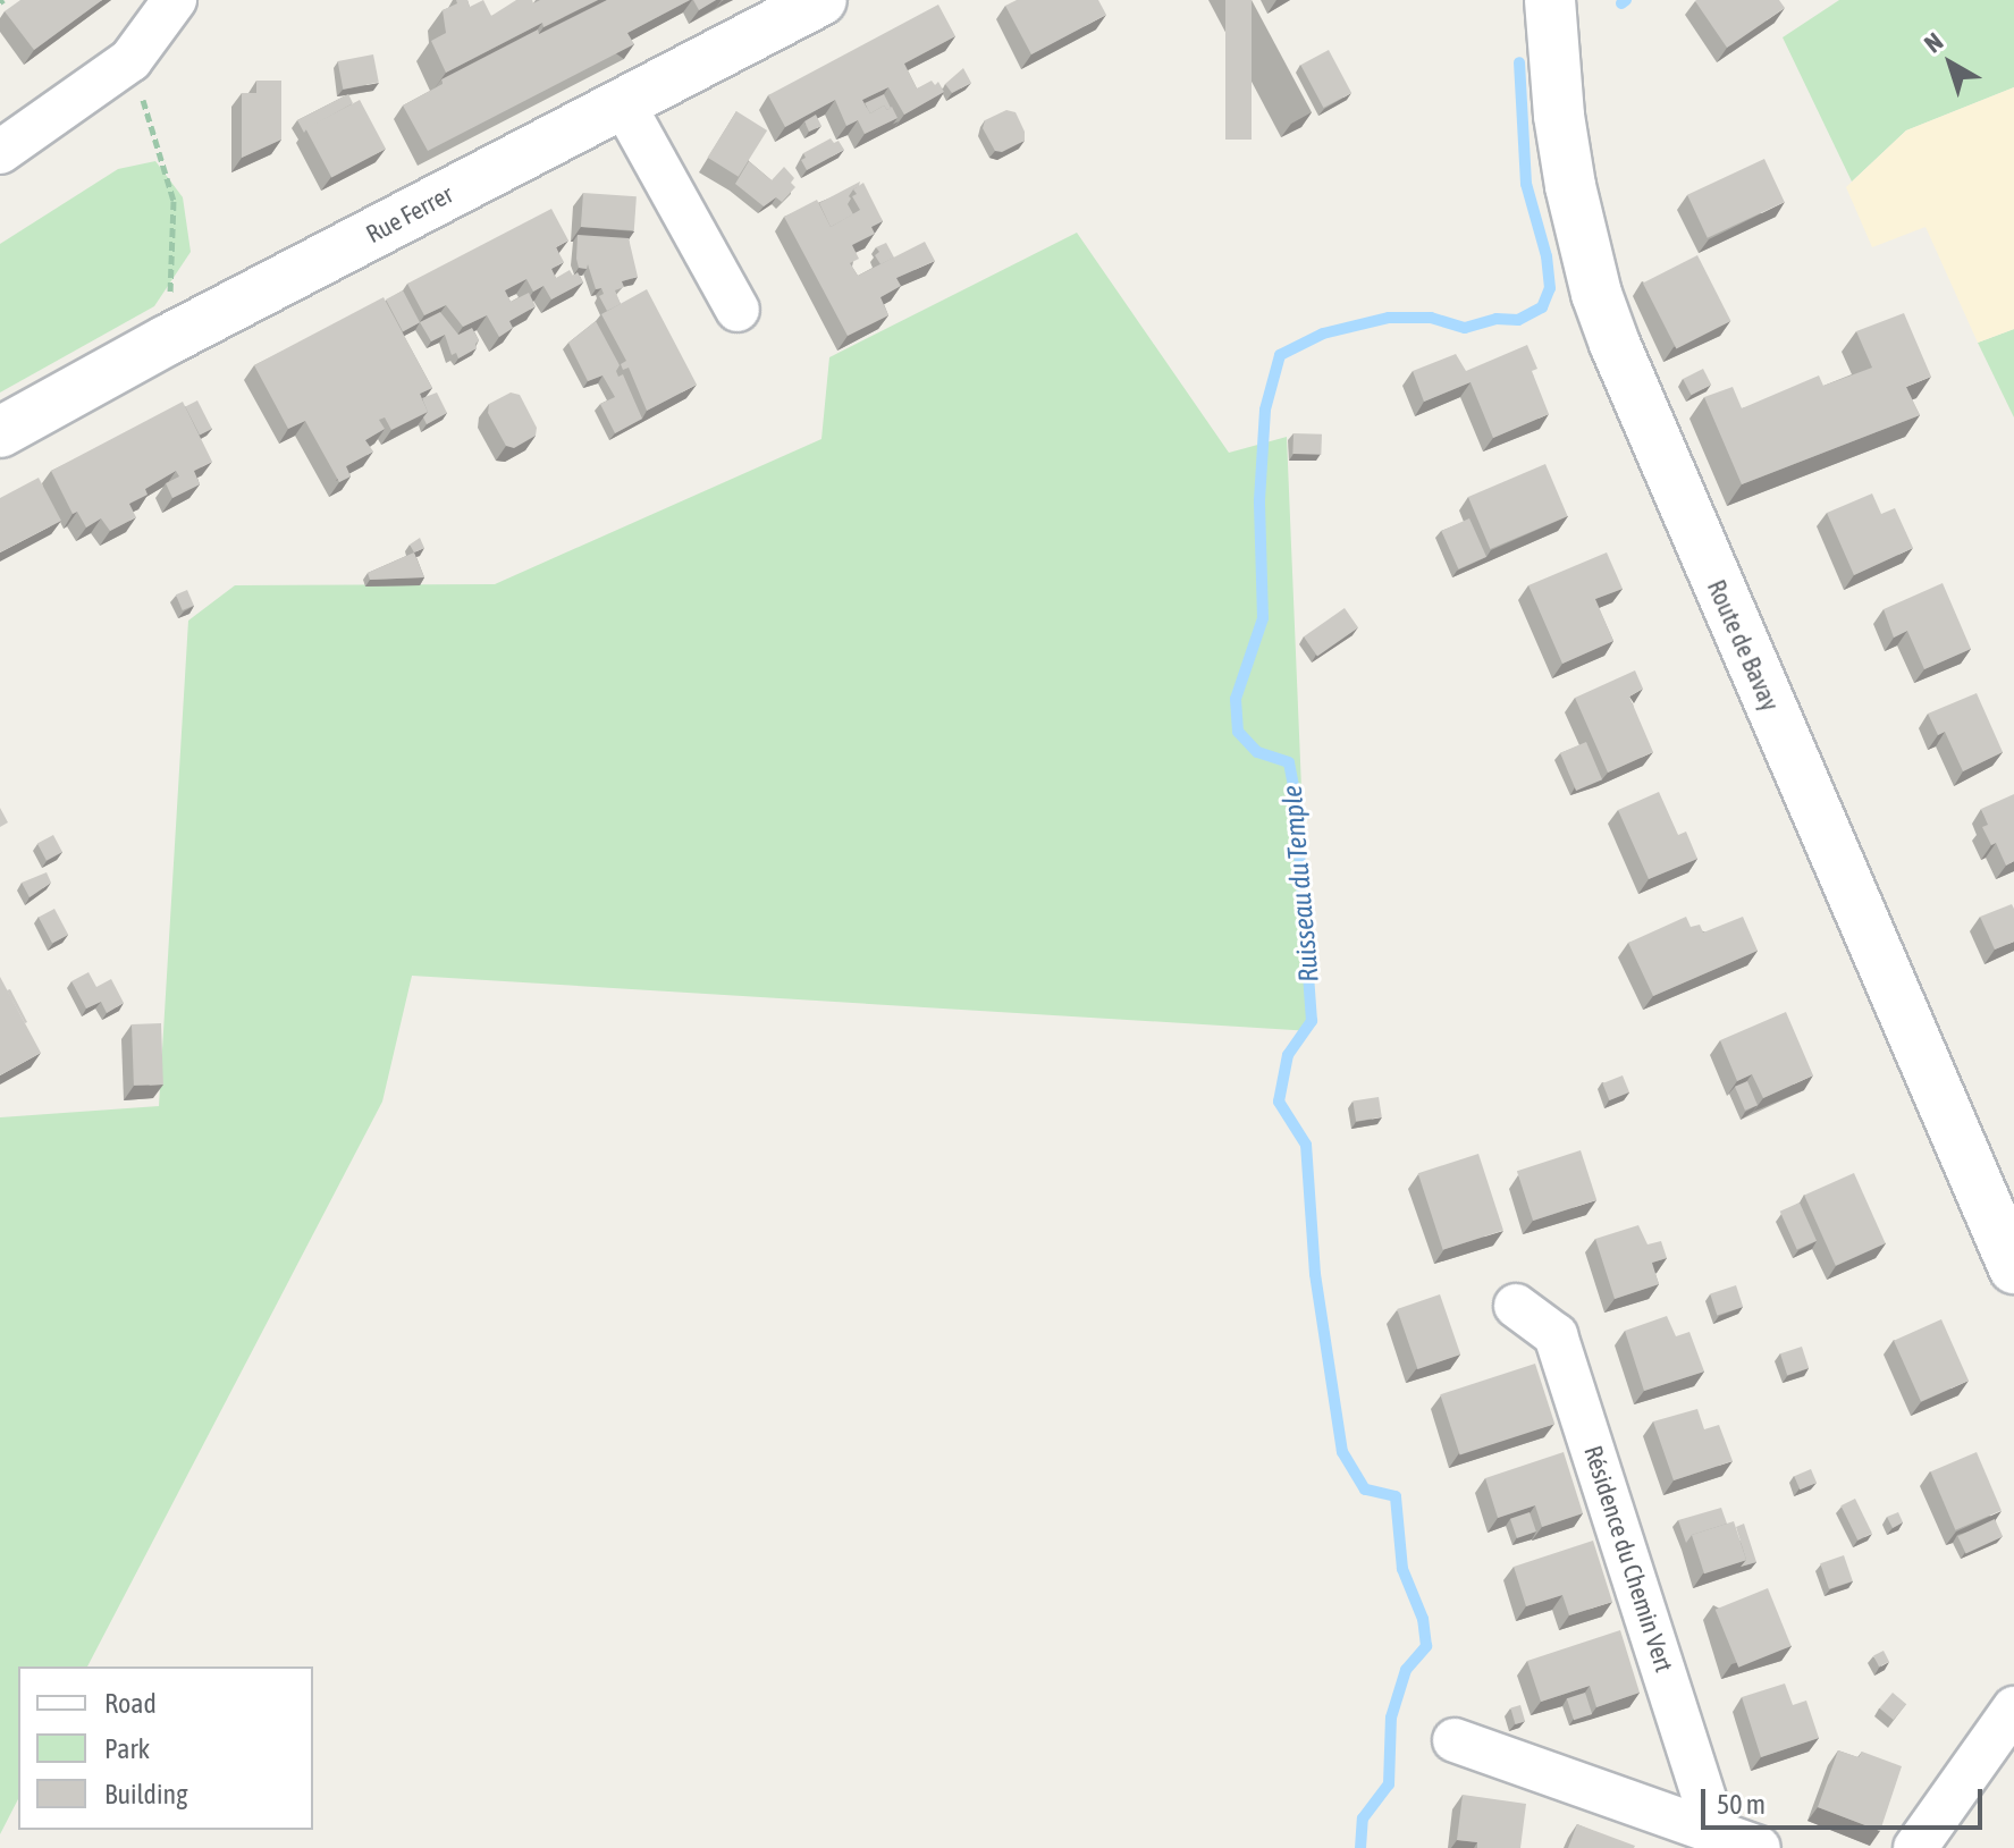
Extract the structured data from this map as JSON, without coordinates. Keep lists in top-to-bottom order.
{
  "streets": {
    "main road": ["Rue Ferrer", "Route de Bavay"],
    "street": ["Résidence du Chemin Vert"]
  },
  "water": ["Ruisseau du Temple"],
  "legend": ["Road", "Park", "Building"],
  "scale_bar": "50 m",
  "north": "top left"
}
